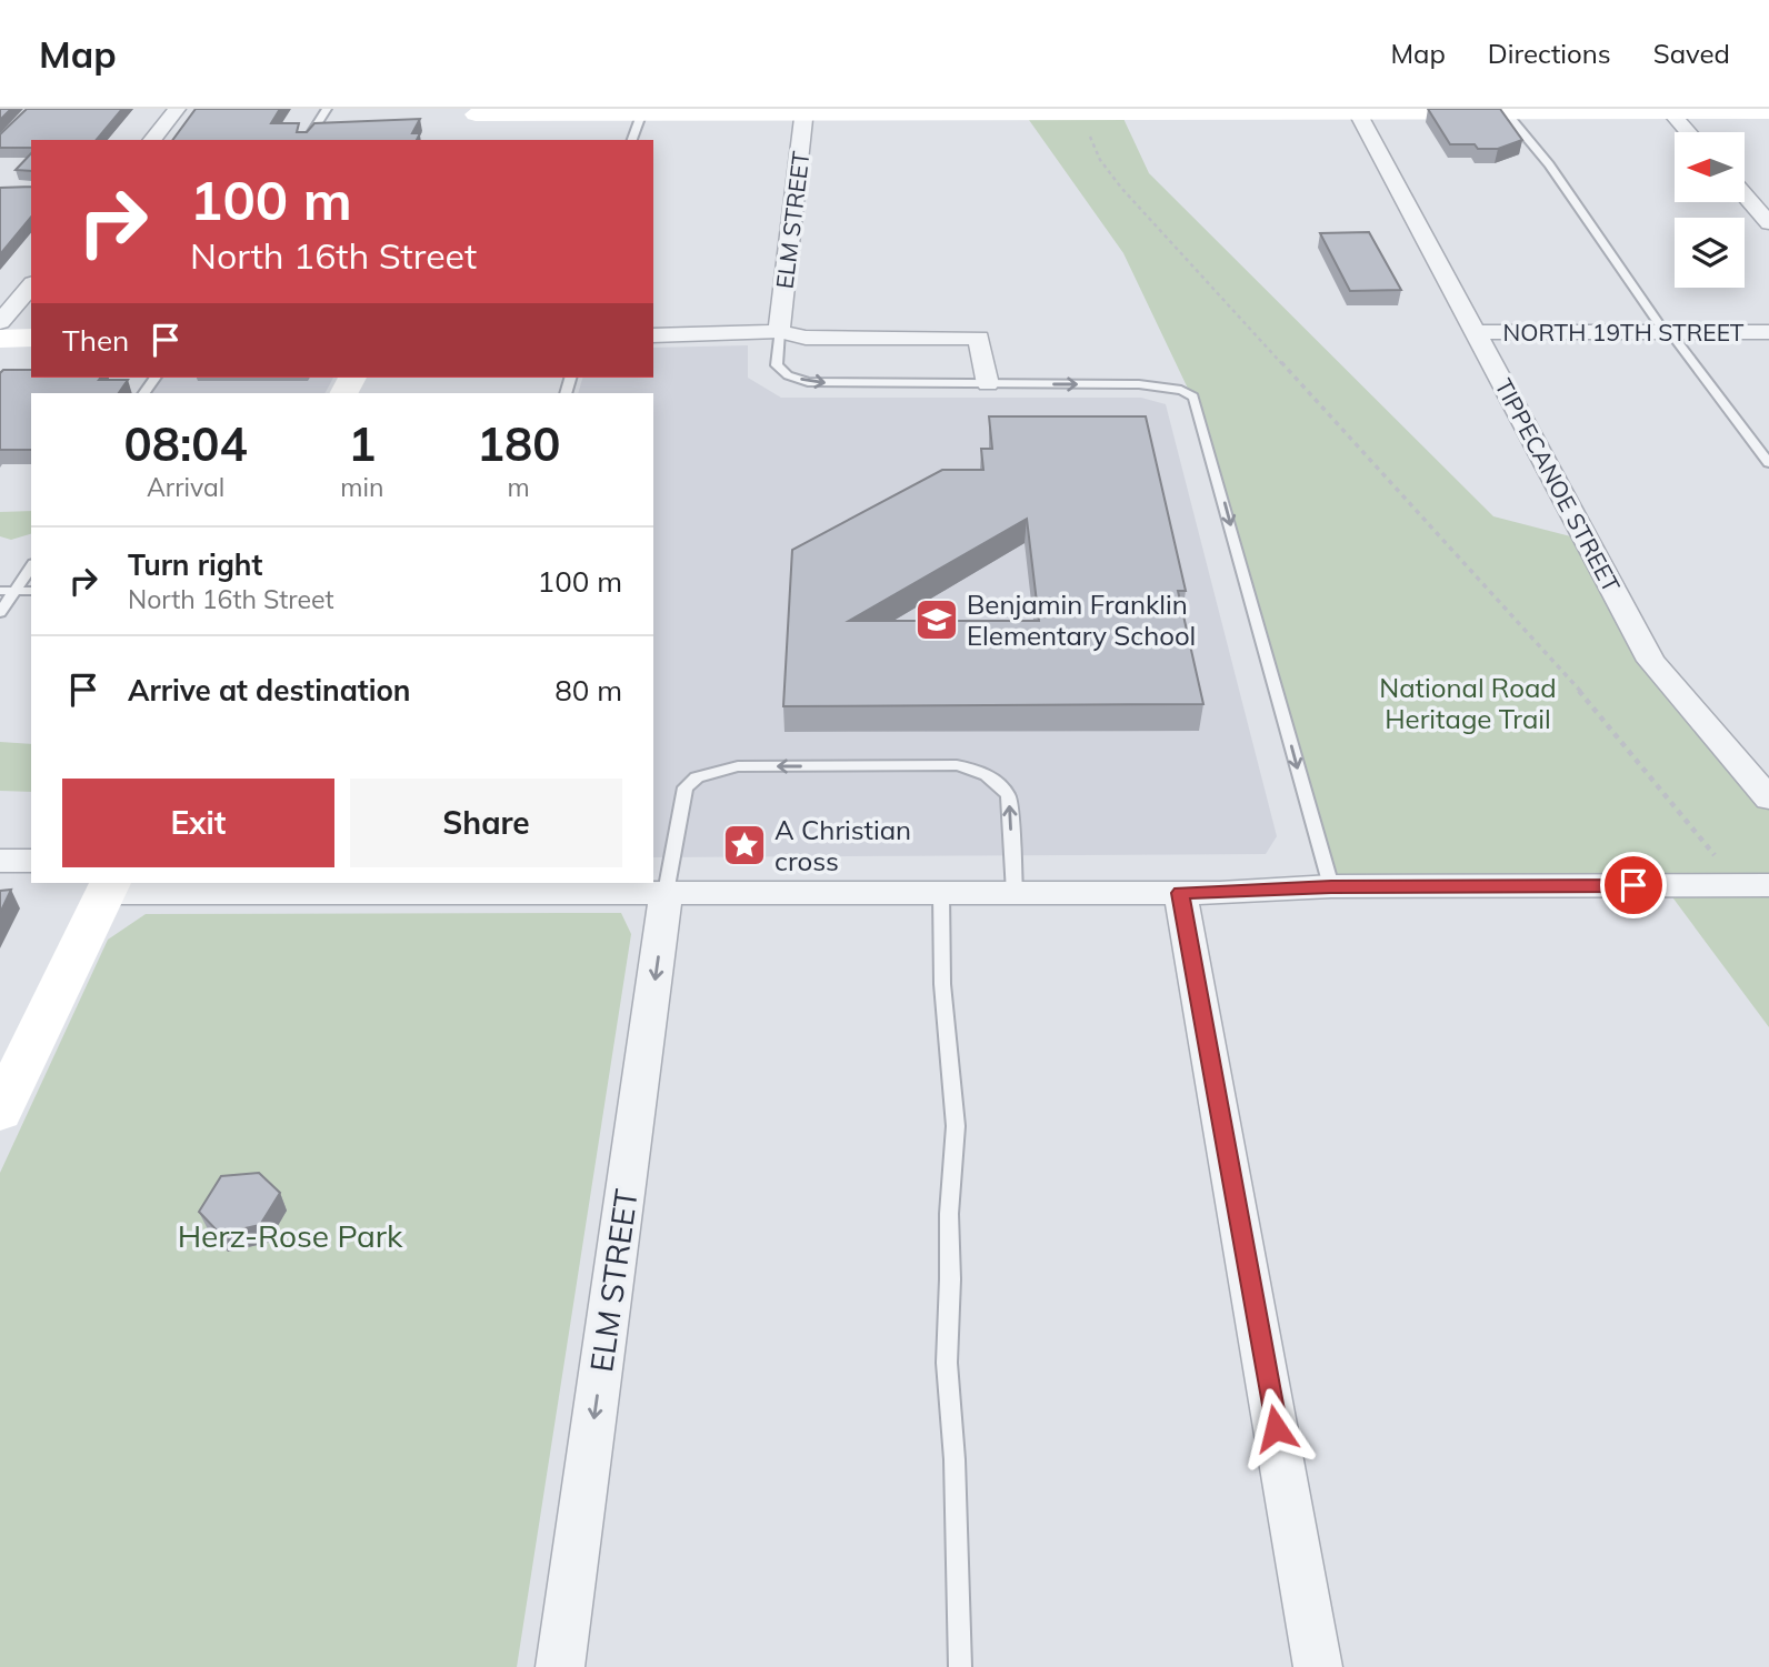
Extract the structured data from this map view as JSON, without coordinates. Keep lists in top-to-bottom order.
{
  "streets": {
    "street": ["ELM STREET", "NORTH 19TH STREET", "TIPPECANOE STREET"]
  },
  "crossings": [
    ["NORTH 19TH STREET", "TIPPECANOE STREET"]
  ],
  "one_way": ["ELM STREET"],
  "parks": ["National Road Heritage Trail", "Herz-Rose Park"],
  "places": {
    "school or university": ["Benjamin Franklin Elementary School"],
    "place": ["A Christian cross"]
  },
  "north": "left",
  "page": {
    "header": "Map",
    "nav": ["Map", "Directions", "Saved"],
    "turn": ["100 m", "North 16th Street"],
    "then": "Then",
    "eta": [
      "08:04",
      "Arrival",
      "1",
      "min",
      "180",
      "m"
    ],
    "list": [
      {
        "name": "Turn right",
        "note": "North 16th Street",
        "value": "100 m"
      },
      {
        "name": "Arrive at destination",
        "value": "80 m"
      }
    ],
    "buttons": ["Exit", "Share"]
  }
}
